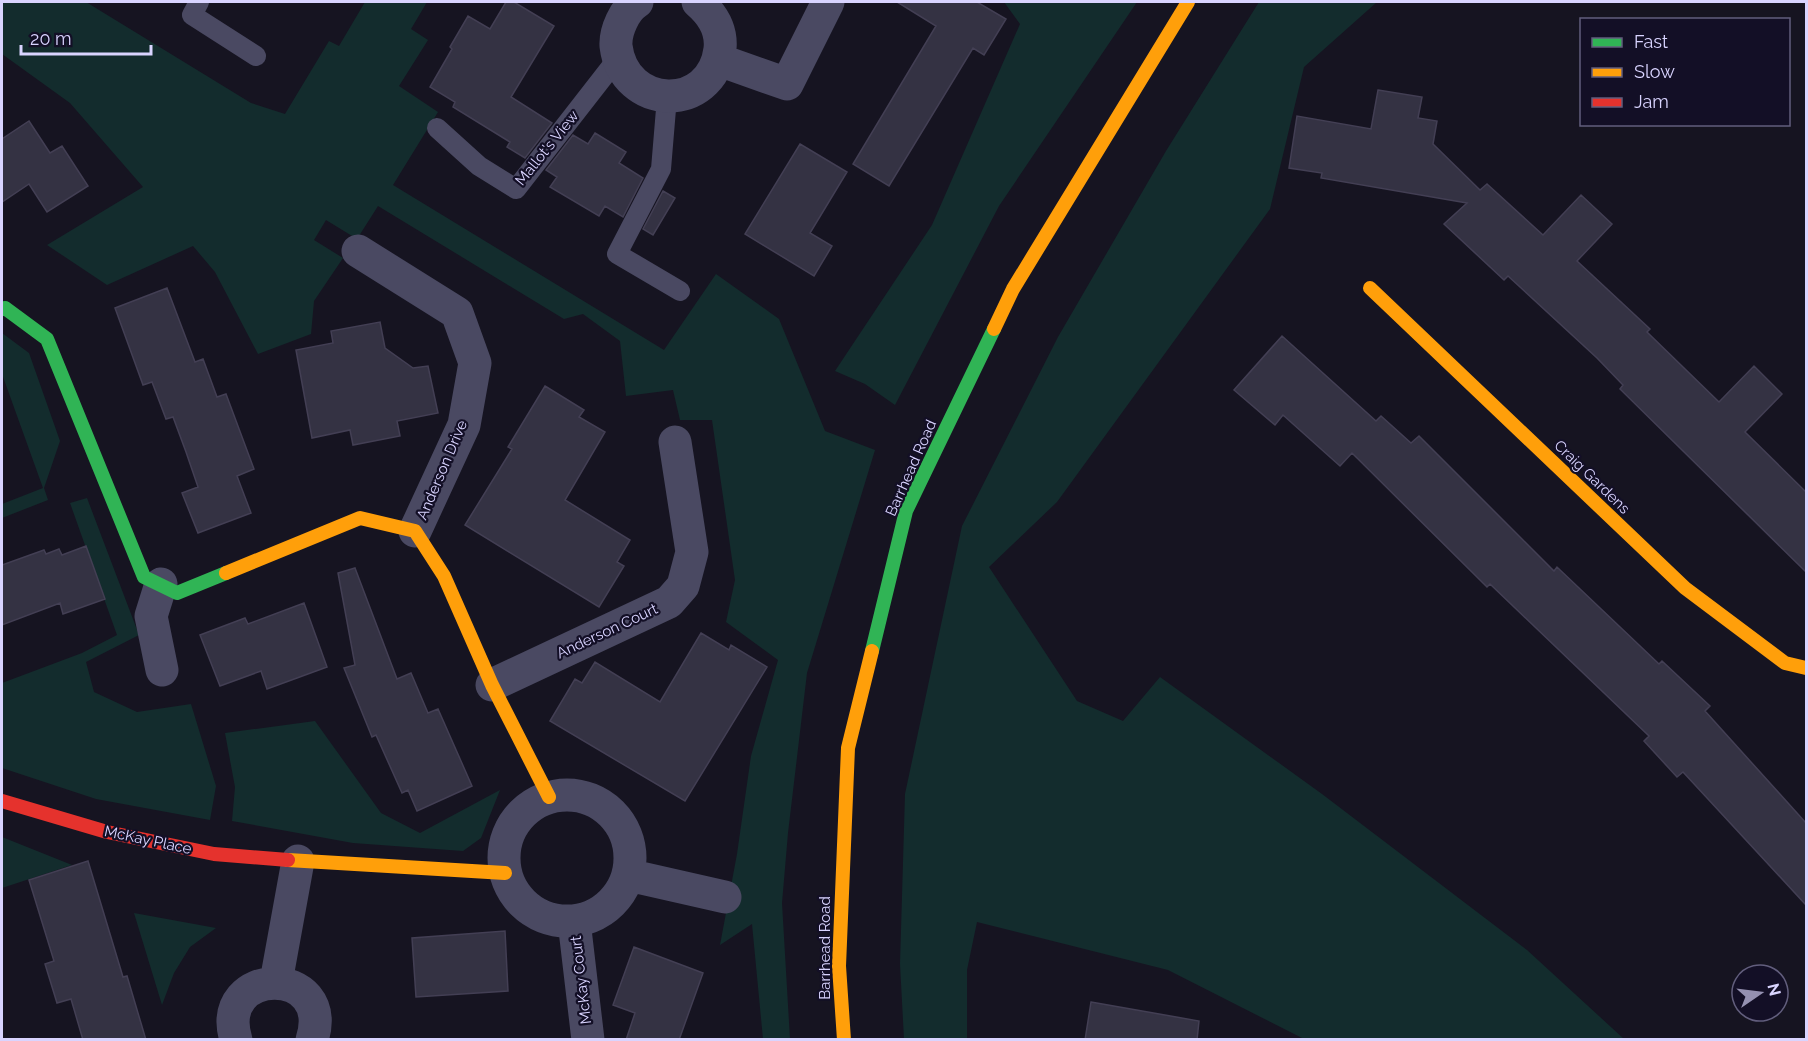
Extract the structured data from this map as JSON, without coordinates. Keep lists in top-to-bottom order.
{
  "streets": {
    "street": [
      "Barrhead Road",
      "Anderson Drive",
      "Craig Gardens",
      "Anderson Court",
      "McKay Place",
      "McKay Court"
    ],
    "lane": ["Mallot's View"]
  },
  "crossings": [
    ["Anderson Drive", "Anderson Court"],
    ["Anderson Drive", "McKay Place"],
    ["Anderson Drive", "McKay Court"],
    ["McKay Place", "McKay Court"]
  ],
  "legend": ["Fast", "Slow", "Jam"],
  "scale_bar": "20 m",
  "north": "right"
}
